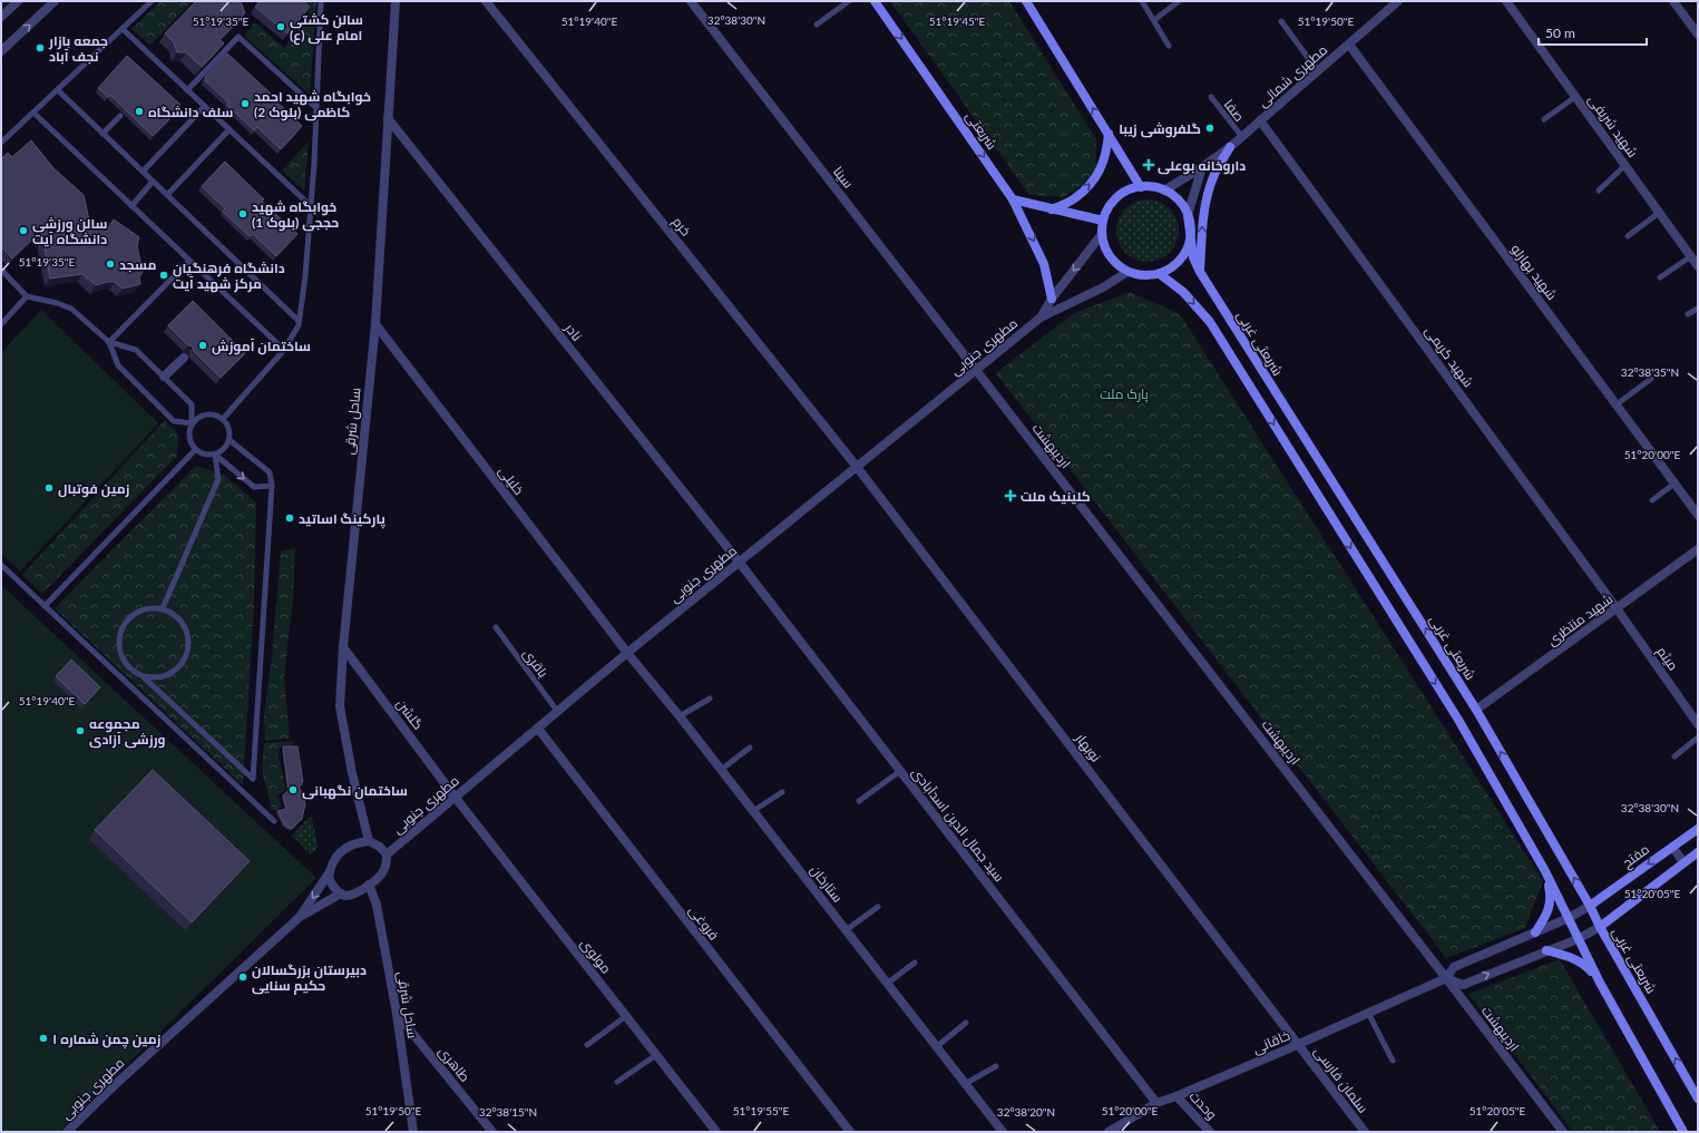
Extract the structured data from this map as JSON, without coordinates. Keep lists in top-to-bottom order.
{
  "streets": {
    "main road": ["شریعتی", "شریعتی غربی", "مفتح"],
    "street": [
      "مطهری شمالی",
      "شهید شریفی",
      "سینا",
      "خرم",
      "شهید بهارلو",
      "نادر",
      "مطهری جنوبی",
      "شهید کریمی",
      "ساحل شرقی",
      "اردیبهشت",
      "خلیلی",
      "شهید منتظری",
      "میثم",
      "گلشن",
      "نوبهار",
      "سید جمال الدین اسدآبادی",
      "ستارخان",
      "فروغی",
      "مولوی",
      "خاقانی",
      "طاهری",
      "سلمان فارسی",
      "وحدت"
    ],
    "lane": ["صفا", "باقری"]
  },
  "crossings": [
    ["مطهری شمالی", "صفا"],
    ["مطهری شمالی", "شهید بهارلو"],
    ["مطهری شمالی", "شریعتی غربی"],
    ["مطهری شمالی", "شهید کریمی"],
    ["سینا", "مطهری جنوبی"],
    ["سینا", "اردیبهشت"],
    ["خرم", "مطهری جنوبی"],
    ["خرم", "نوبهار"],
    ["نادر", "مطهری جنوبی"],
    ["نادر", "ساحل شرقی"],
    ["نادر", "سید جمال الدین اسدآبادی"],
    ["شریعتی غربی", "شهید منتظری"],
    ["شریعتی غربی", "مفتح"],
    ["شریعتی غربی", "خاقانی"],
    ["مطهری جنوبی", "ساحل شرقی"],
    ["مطهری جنوبی", "اردیبهشت"],
    ["مطهری جنوبی", "خلیلی"],
    ["مطهری جنوبی", "باقری"],
    ["مطهری جنوبی", "گلشن"],
    ["مطهری جنوبی", "نوبهار"],
    ["مطهری جنوبی", "سید جمال الدین اسدآبادی"],
    ["مطهری جنوبی", "ستارخان"],
    ["مطهری جنوبی", "فروغی"],
    ["مطهری جنوبی", "مولوی"],
    ["شهید کریمی", "شهید منتظری"],
    ["شهید کریمی", "میثم"],
    ["ساحل شرقی", "خلیلی"],
    ["ساحل شرقی", "گلشن"],
    ["ساحل شرقی", "طاهری"],
    ["اردیبهشت", "خاقانی"],
    ["خلیلی", "ستارخان"],
    ["شهید منتظری", "میثم"],
    ["گلشن", "مولوی"],
    ["نوبهار", "خاقانی"],
    ["نوبهار", "سلمان فارسی"],
    ["سید جمال الدین اسدآبادی", "خاقانی"],
    ["مفتح", "خاقانی"],
    ["خاقانی", "سلمان فارسی"],
    ["خاقانی", "وحدت"]
  ],
  "one_way": ["شریعتی"],
  "parks": ["پارک ملت"],
  "places": {
    "other": [
      "سالن کشتی امام علی (ع)",
      "جمعه بازار نجف آباد",
      "خوابگاه شهید احمد کاظمی (بلوک 2)",
      "سلف دانشگاه",
      "گلفروشی زیبا",
      "خوابگاه شهید حججی (بلوک 1)",
      "سالن ورزشی دانشگاه آیت",
      "مسجد",
      "دانشگاه فرهنگیان مرکز شهید آیت",
      "ساختمان آموزش",
      "زمین فوتبال",
      "پارکینگ اساتید",
      "مجموعه ورزشی آزادی",
      "ساختمان نگهبانی",
      "دبیرستان بزرگسالان حکیم سنایی",
      "زمین چمن شماره ۱"
    ],
    "health": ["داروخانه بوعلی", "کلینیک ملت"]
  },
  "scale_bar": "50 m",
  "coordinates": [
    "32°38'30\"N",
    "51°19'35\"E",
    "51°19'40\"E",
    "51°19'45\"E",
    "51°19'50\"E",
    "32°38'35\"N",
    "51°20'00\"E",
    "51°20'05\"E",
    "51°19'55\"E",
    "32°38'15\"N",
    "32°38'20\"N"
  ]
}
